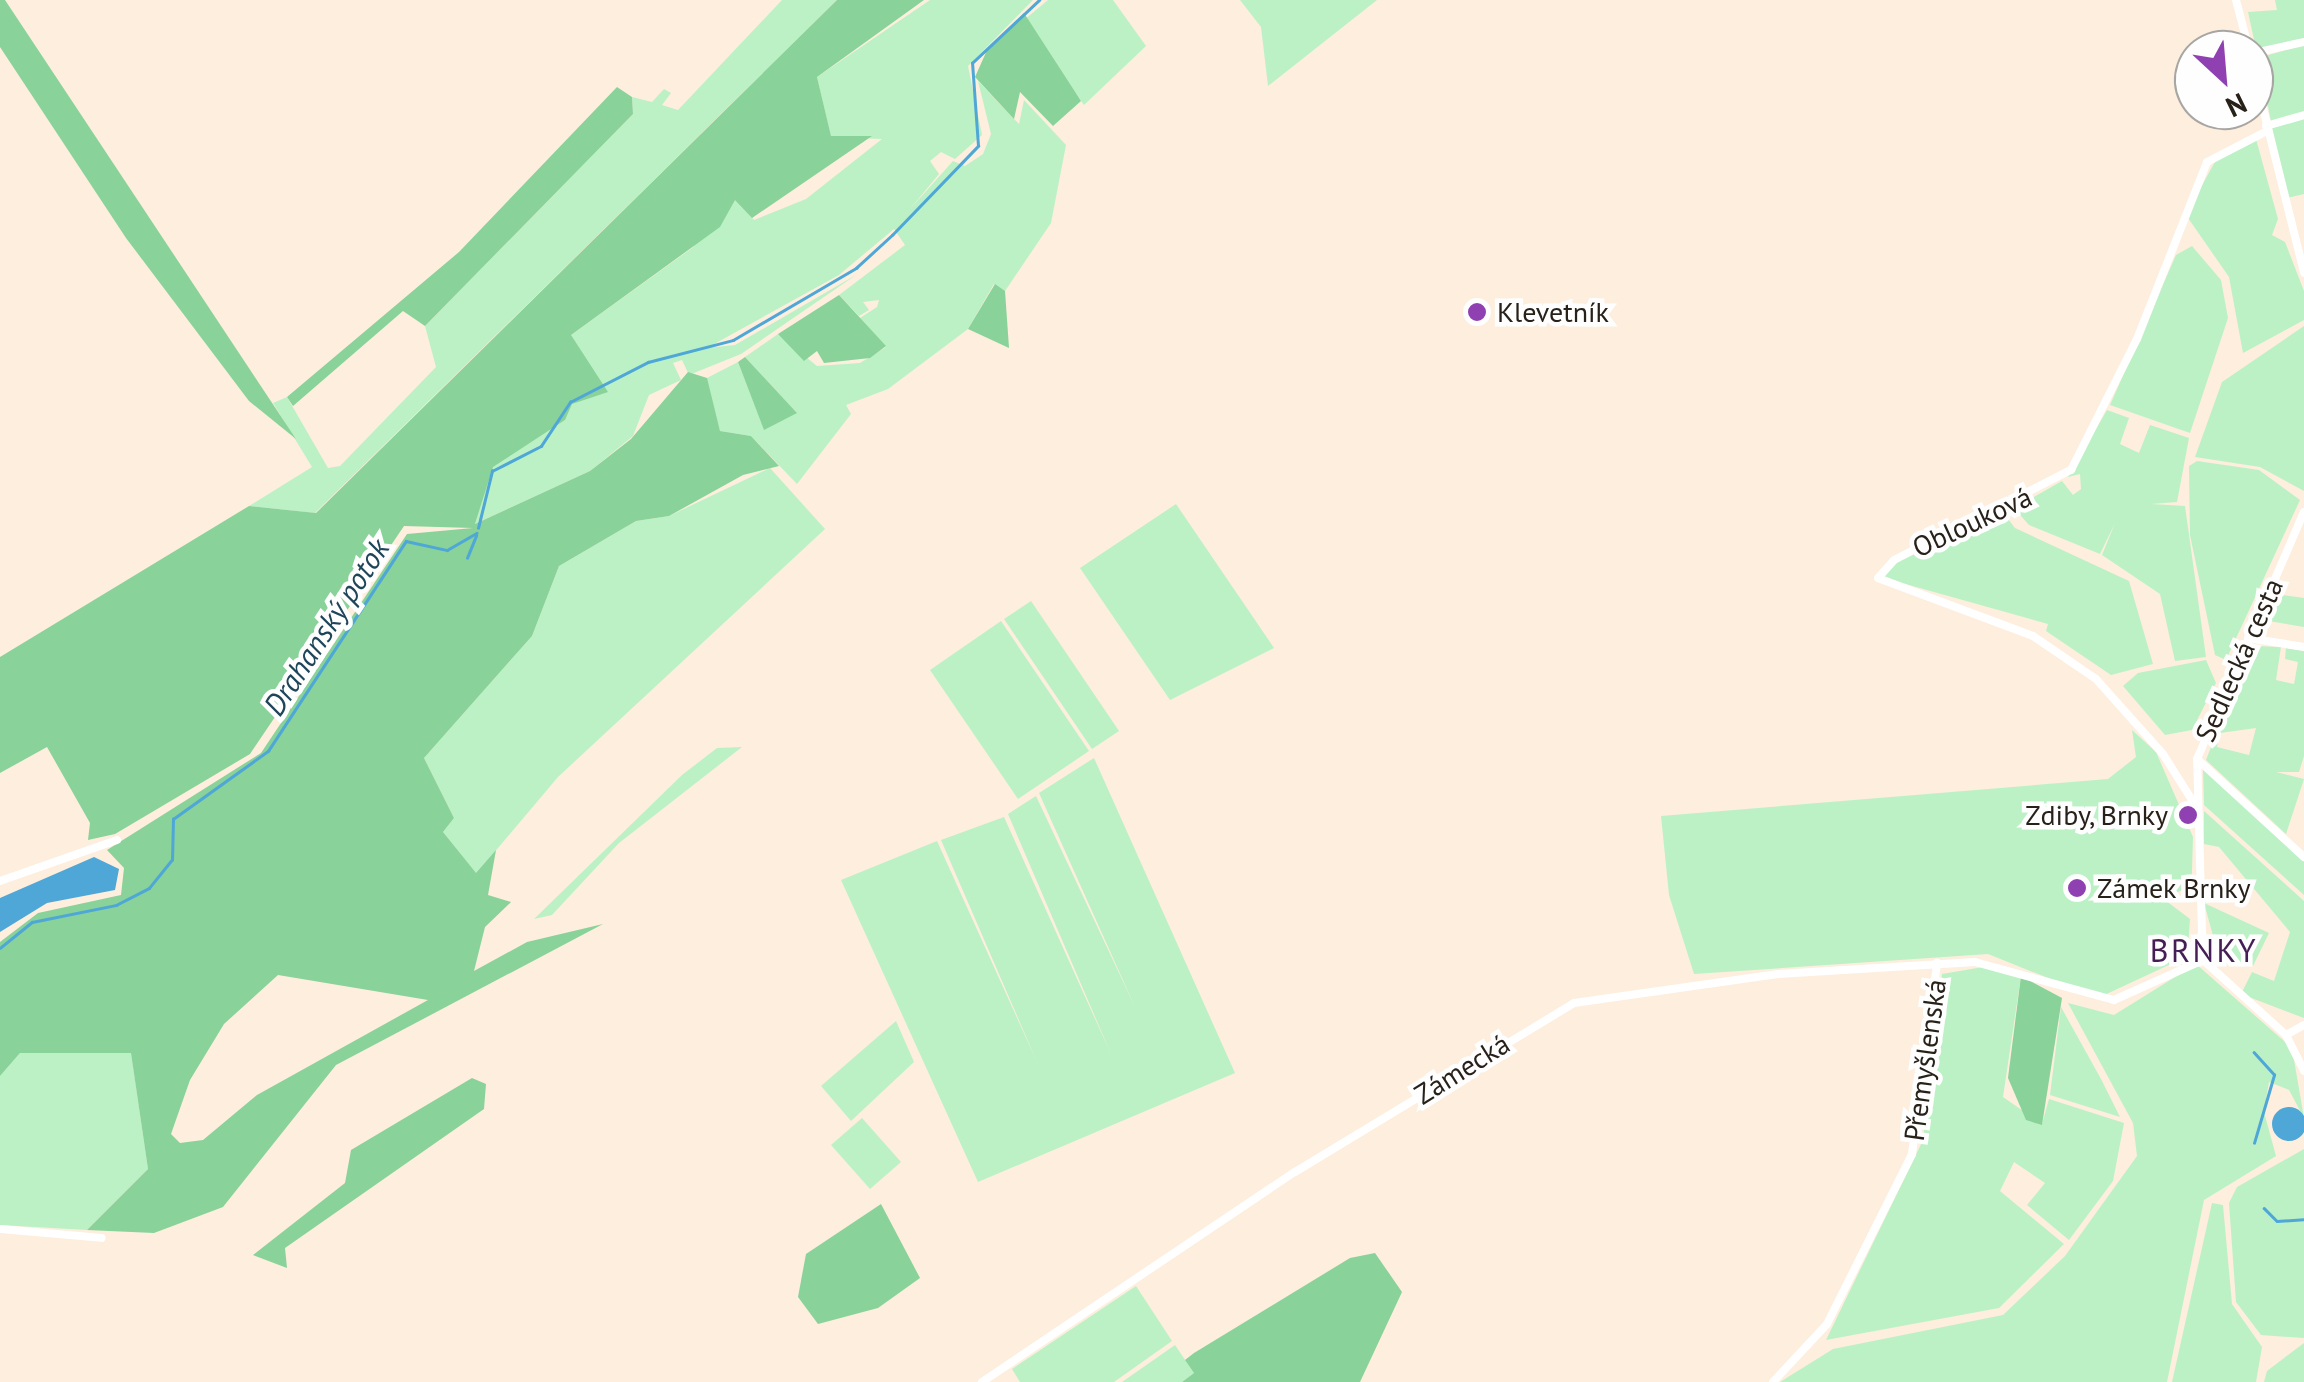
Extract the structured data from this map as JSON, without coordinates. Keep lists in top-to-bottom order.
{
  "streets": {
    "street": [
      "Oblouková",
      "Sedlecká cesta",
      "Přemyšlenská",
      "Zámecká"
    ]
  },
  "crossings": [
    ["Oblouková", "Sedlecká cesta"],
    ["Přemyšlenská", "Zámecká"]
  ],
  "districts": ["BRNKY"],
  "water": ["Drahanský potok"],
  "places": ["Klevetník", "Zdiby, Brnky", "Zámek Brnky"],
  "north": "bottom right"
}
